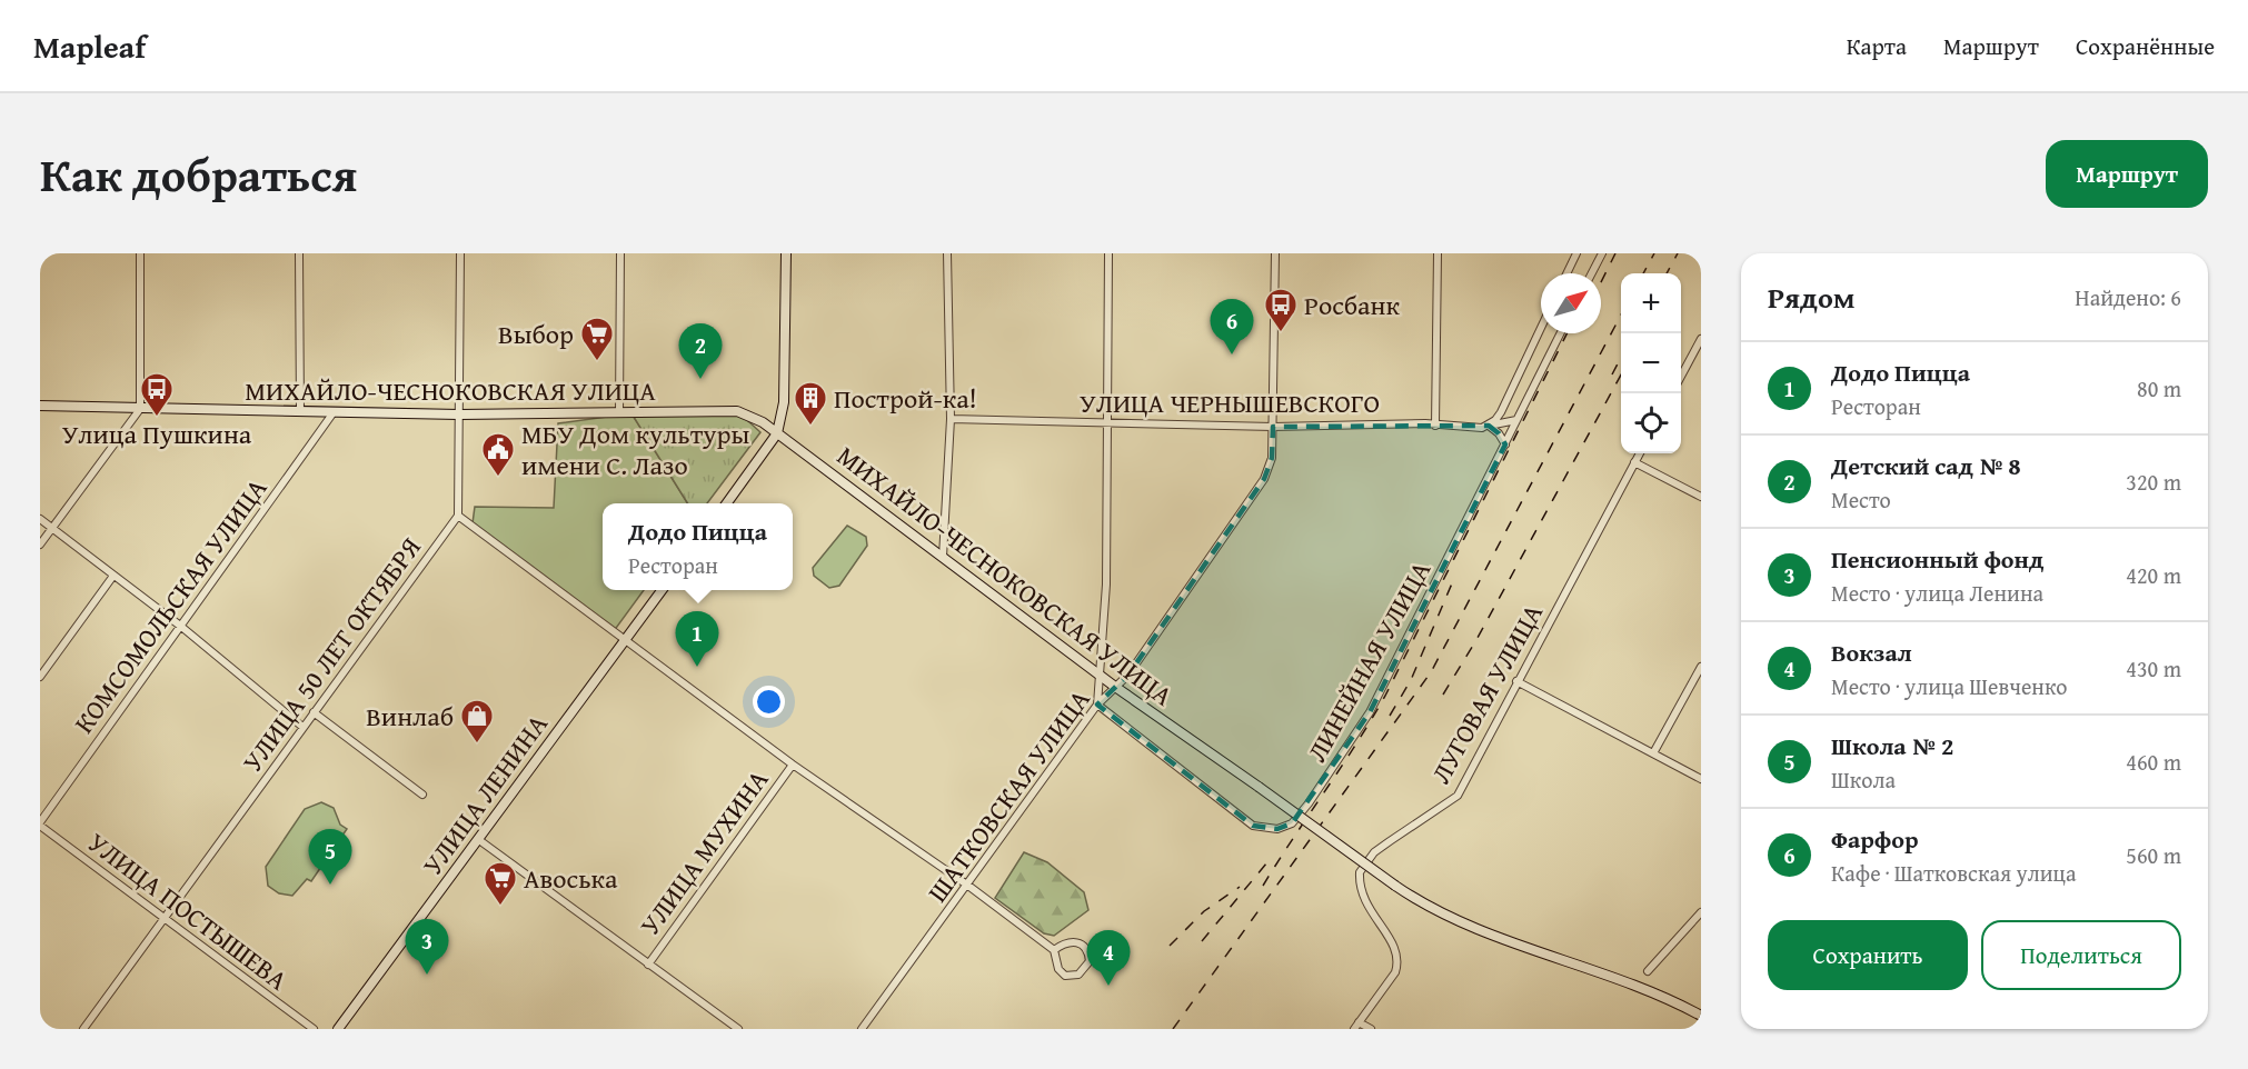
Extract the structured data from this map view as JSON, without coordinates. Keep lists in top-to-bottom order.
{
  "streets": {
    "main road": ["МИХАЙЛО-ЧЕСНОКОВСКАЯ УЛИЦА", "УЛИЦА ЛЕНИНА"],
    "street": [
      "УЛИЦА ЧЕРНЫШЕВСКОГО",
      "КОМСОМОЛЬСКАЯ УЛИЦА",
      "УЛИЦА 50 ЛЕТ ОКТЯБРЯ",
      "ЛИНЕЙНАЯ УЛИЦА",
      "ЛУГОВАЯ УЛИЦА",
      "ШАТКОВСКАЯ УЛИЦА",
      "УЛИЦА МУХИНА",
      "УЛИЦА ПОСТЫШЕВА"
    ]
  },
  "crossings": [
    ["МИХАЙЛО-ЧЕСНОКОВСКАЯ УЛИЦА", "КОМСОМОЛЬСКАЯ УЛИЦА"],
    ["МИХАЙЛО-ЧЕСНОКОВСКАЯ УЛИЦА", "ШАТКОВСКАЯ УЛИЦА"],
    ["УЛИЦА ЧЕРНЫШЕВСКОГО", "ШАТКОВСКАЯ УЛИЦА"],
    ["КОМСОМОЛЬСКАЯ УЛИЦА", "УЛИЦА ПОСТЫШЕВА"],
    ["УЛИЦА 50 ЛЕТ ОКТЯБРЯ", "УЛИЦА ПОСТЫШЕВА"],
    ["ЛИНЕЙНАЯ УЛИЦА", "ШАТКОВСКАЯ УЛИЦА"]
  ],
  "places": {
    "bus stop": ["Росбанк", "Улица Пушкина"],
    "supermarket": ["Выбор", "Авоська"],
    "building": ["Построй-ка!"],
    "public building": ["МБУ Дом культуры имени С. Лазо"],
    "shop": ["Винлаб"]
  },
  "north": "top right",
  "page": {
    "header": "Mapleaf",
    "nav": ["Карта", "Маршрут", "Сохранённые"],
    "title": "Как добраться",
    "buttons": [
      "Маршрут",
      ["Сохранить", "Поделиться"]
    ],
    "heading": ["Рядом", "Найдено: 6"],
    "map_buttons": ["+", "−"],
    "pins": [
      "6",
      "2",
      "1",
      "5",
      "3",
      "4"
    ],
    "list": [
      {
        "mark": "1",
        "name": "Додо Пицца",
        "note": "Ресторан",
        "value": "80 m"
      },
      {
        "mark": "2",
        "name": "Детский сад № 8",
        "note": "Место",
        "value": "320 m"
      },
      {
        "mark": "3",
        "name": "Пенсионный фонд",
        "note": "Место · улица Ленина",
        "value": "420 m"
      },
      {
        "mark": "4",
        "name": "Вокзал",
        "note": "Место · улица Шевченко",
        "value": "430 m"
      },
      {
        "mark": "5",
        "name": "Школа № 2",
        "note": "Школа",
        "value": "460 m"
      },
      {
        "mark": "6",
        "name": "Фарфор",
        "note": "Кафе · Шатковская улица",
        "value": "560 m"
      }
    ],
    "popup": ["Додо Пицца", "Ресторан"]
  }
}
